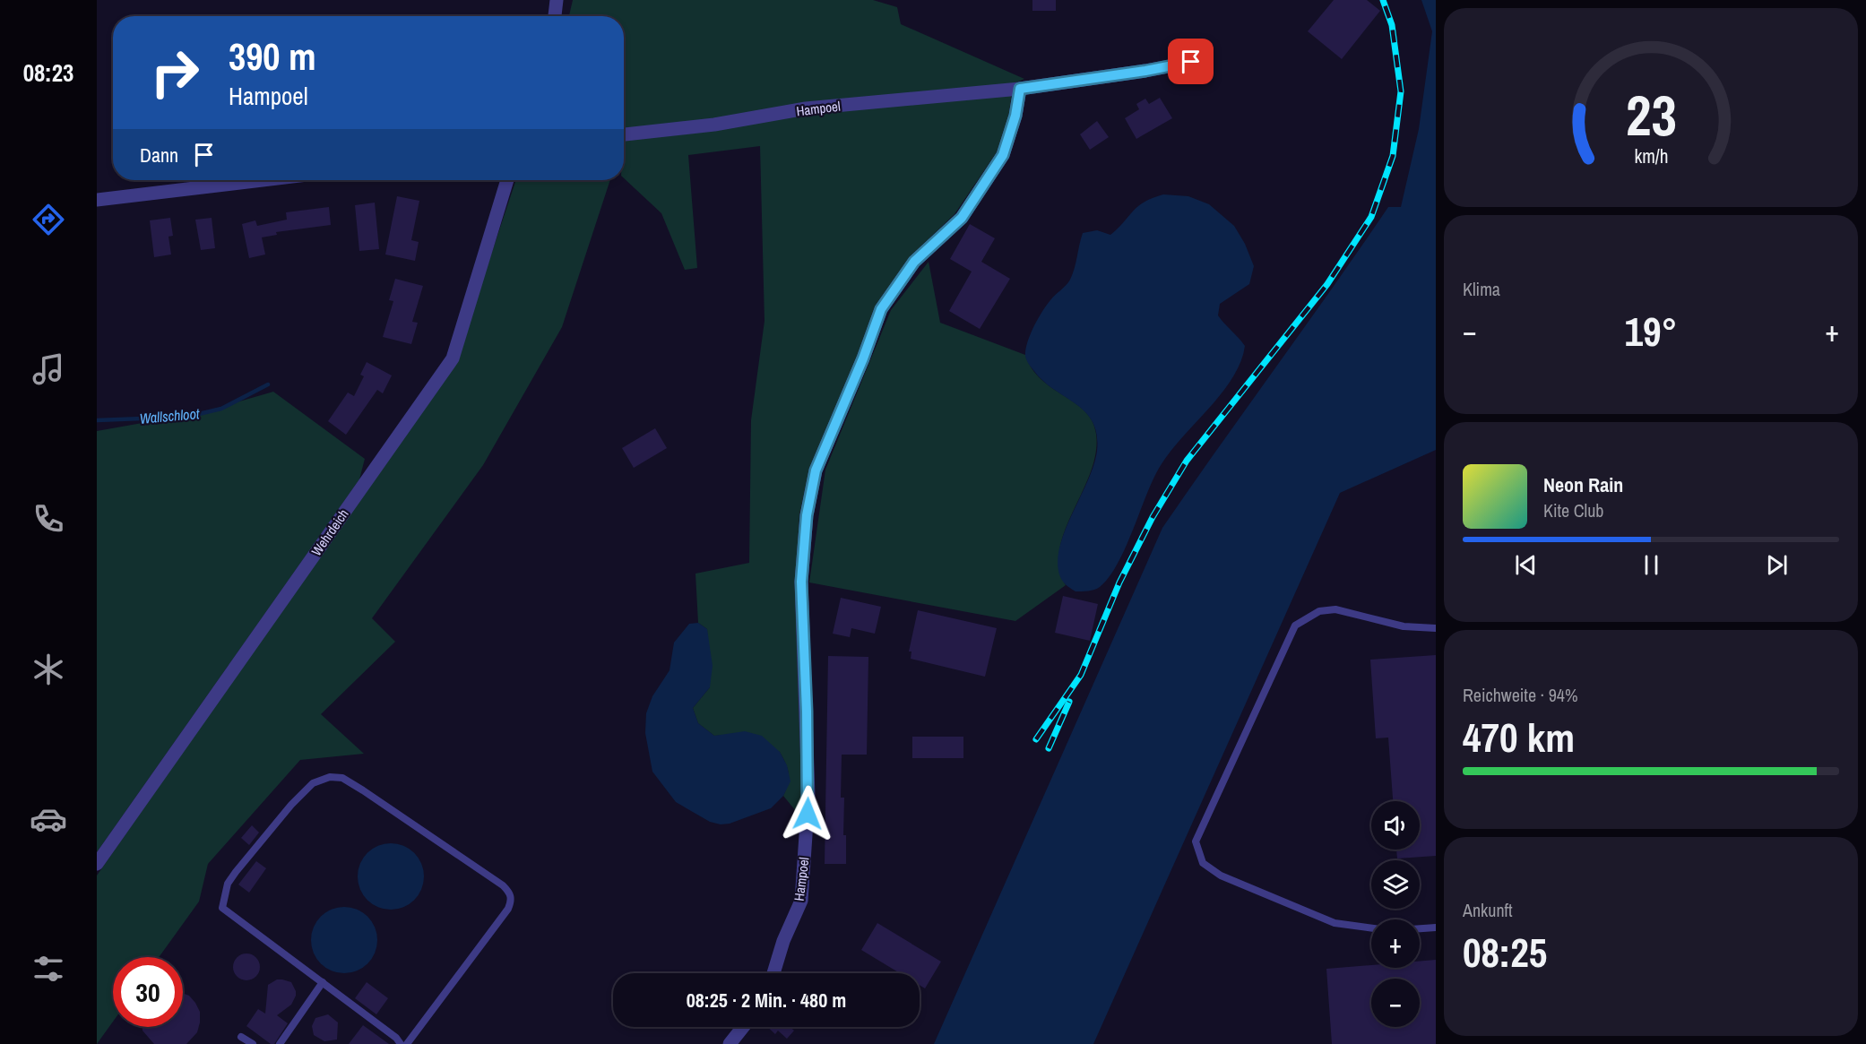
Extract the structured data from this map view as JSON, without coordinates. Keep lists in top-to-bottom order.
{
  "streets": {
    "street": ["Hampoel", "Wehrdeich"]
  },
  "water": ["Wallschloot"],
  "page": {
    "tabs": "08:23",
    "turn": ["390 m", "Hampoel"],
    "then": "Dann",
    "tile": [
      "Klima",
      ["Reichweite · 94%", "470 km"],
      ["Ankunft", "08:25"]
    ],
    "heat": ["−", "19°", "+"],
    "song": ["Neon Rain", "Kite Club"],
    "map_buttons": ["+", "−"],
    "limit": "30",
    "trip": "08:25 · 2 Min. · 480 m",
    "gauge": ["23", "km/h"]
  }
}
